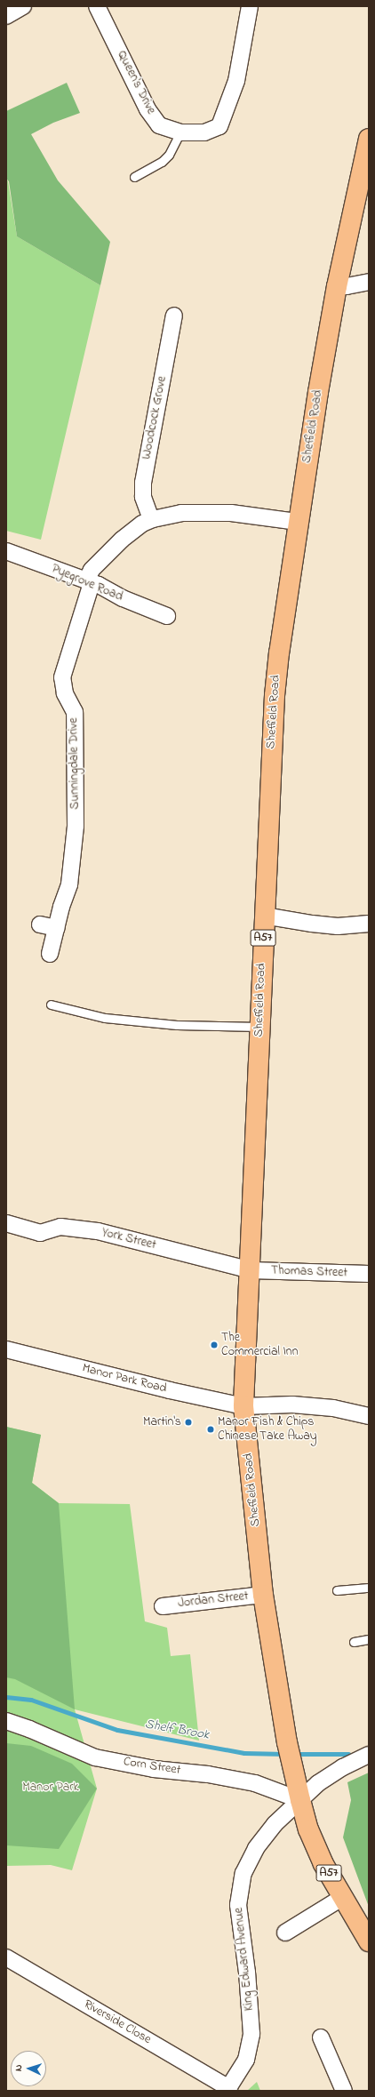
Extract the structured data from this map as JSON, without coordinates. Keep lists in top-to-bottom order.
{
  "streets": {
    "main road": ["Sheffield Road", "A57"],
    "street": [
      "Queen's Drive",
      "Woodcock Grove",
      "Pyegrove Road",
      "Sunningdale Drive",
      "York Street",
      "Thomas Street",
      "Manor Park Road",
      "Jordan Street",
      "Corn Street",
      "King Edward Avenue",
      "Riverside Close"
    ]
  },
  "crossings": [
    ["Sheffield Road", "A57"],
    ["Sheffield Road", "York Street"],
    ["Sheffield Road", "Thomas Street"],
    ["Sheffield Road", "Manor Park Road"],
    ["Sheffield Road", "Jordan Street"],
    ["Sheffield Road", "Corn Street"],
    ["Sheffield Road", "King Edward Avenue"],
    ["Pyegrove Road", "Sunningdale Drive"],
    ["A57", "Corn Street"],
    ["A57", "King Edward Avenue"],
    ["York Street", "Thomas Street"],
    ["Corn Street", "King Edward Avenue"],
    ["King Edward Avenue", "Riverside Close"]
  ],
  "water": ["Shelf Brook"],
  "parks": ["Manor Park"],
  "places": ["The Commercial Inn", "Martin's", "Manor Fish & Chips Chinese Take Away"],
  "north": "left"
}
